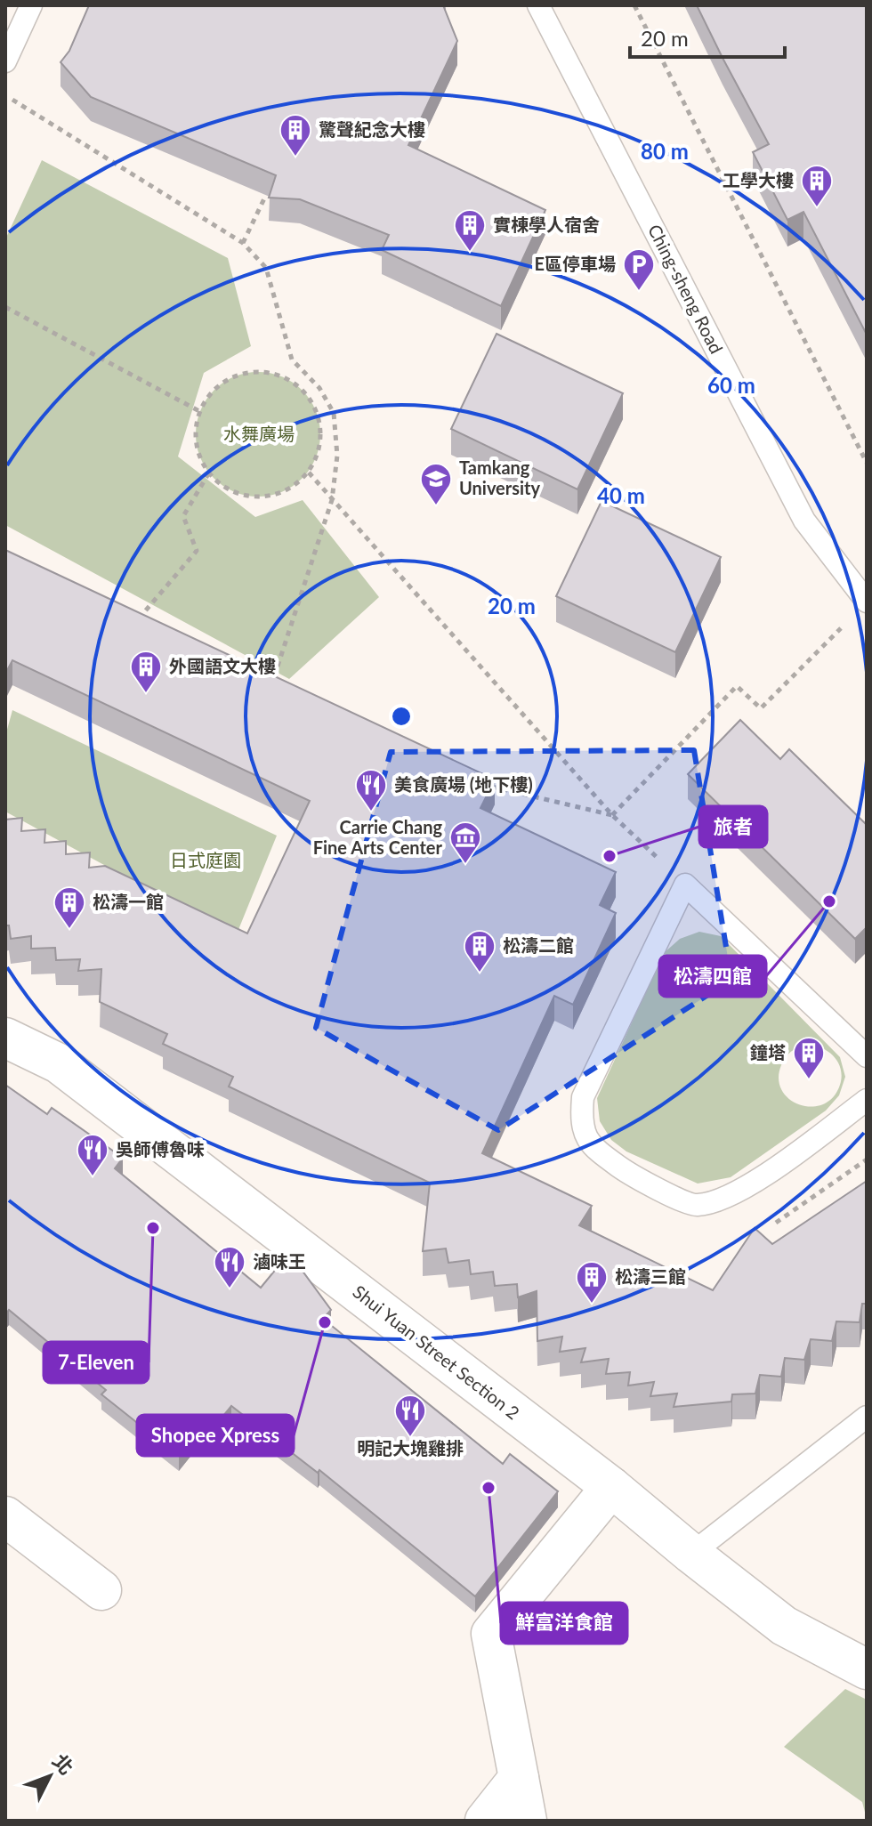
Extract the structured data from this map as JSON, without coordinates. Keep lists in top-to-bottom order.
{
  "streets": {
    "street": ["Shui Yuan Street Section 2"],
    "lane": ["Ching-sheng Road"]
  },
  "parks": ["水舞廣場", "日式庭園"],
  "places": {
    "building": [
      "驚聲紀念大樓",
      "工學大樓",
      "實棟學人宿舍",
      "外國語文大樓",
      "松濤一館",
      "松濤二館",
      "鐘塔",
      "松濤三館"
    ],
    "parking": ["E區停車場"],
    "school or university": ["Tamkang University"],
    "restaurant": [
      "美食廣場 (地下樓)",
      "吳師傅魯味",
      "滷味王",
      "明記大塊雞排"
    ],
    "other": [
      "旅者",
      "松濤四館",
      "7-Eleven",
      "Shopee Xpress",
      "鮮富洋食館"
    ],
    "museum": ["Carrie Chang Fine Arts Center"]
  },
  "scale_bar": "20 m",
  "north": "top right",
  "rings": [
    "80 m",
    "60 m",
    "40 m",
    "20 m"
  ]
}
